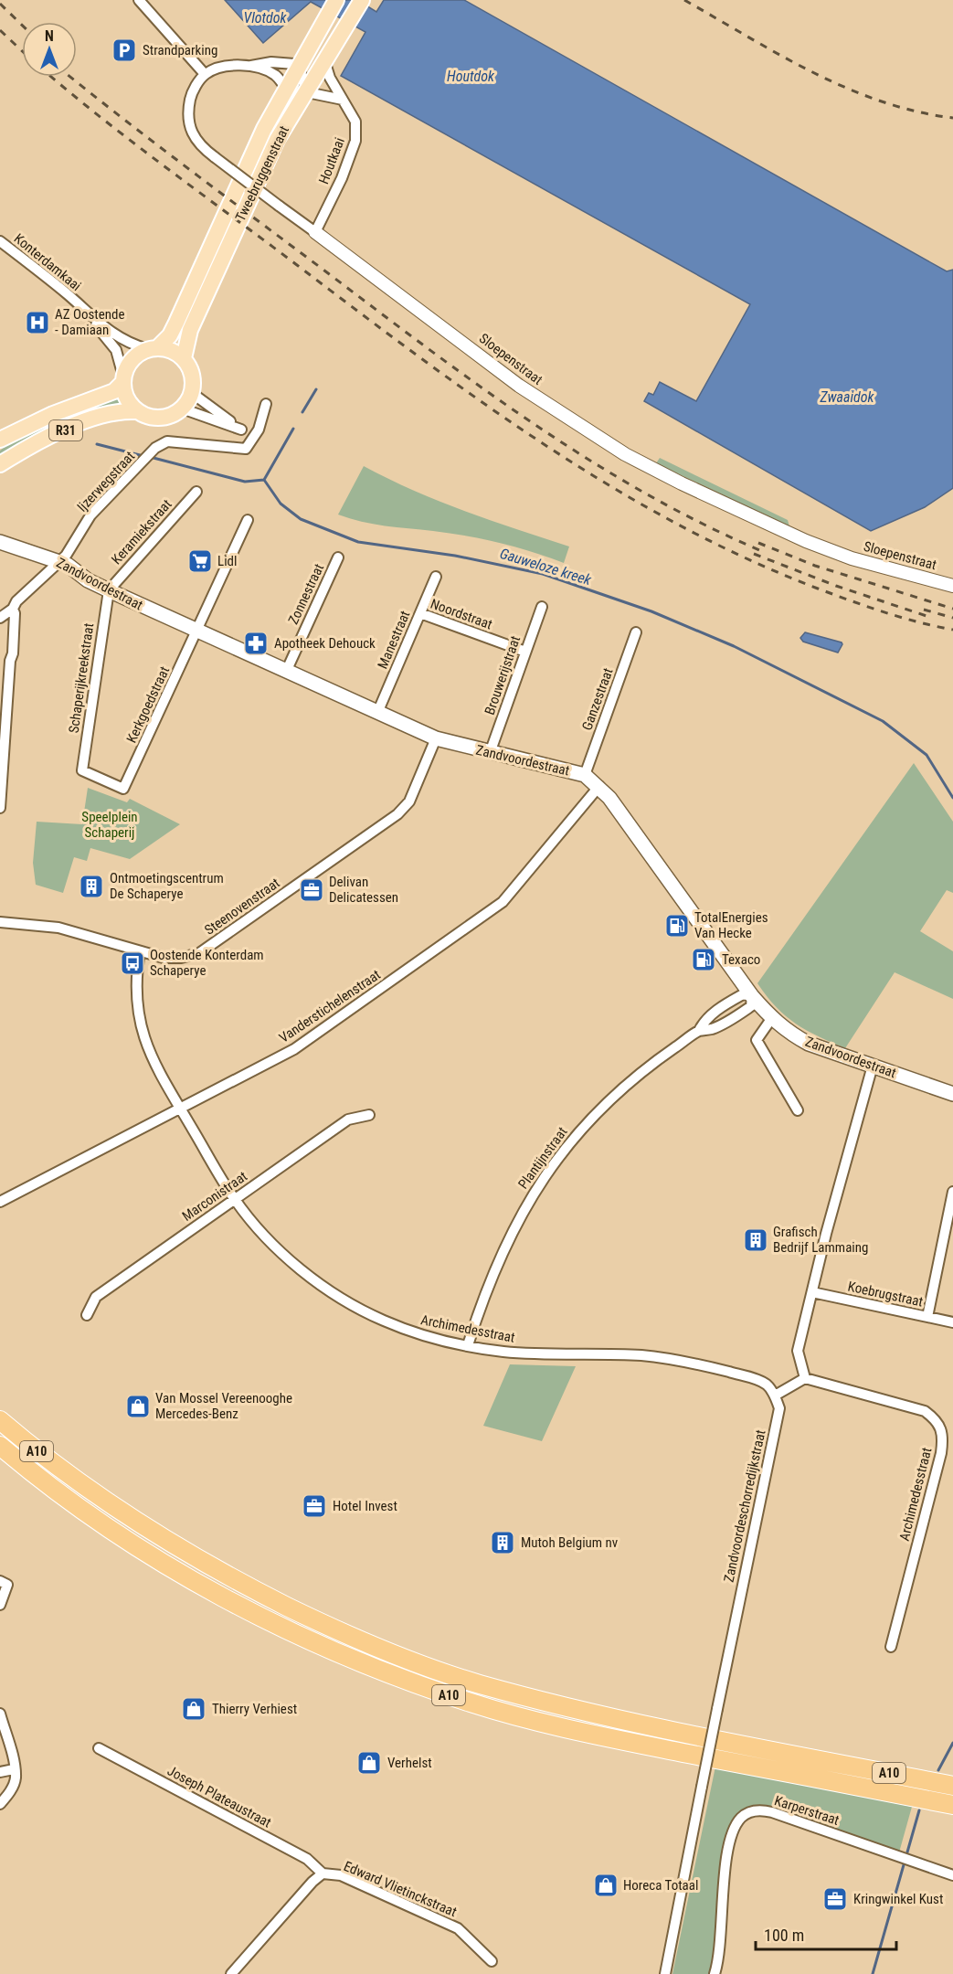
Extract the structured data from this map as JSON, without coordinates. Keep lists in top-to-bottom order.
{
  "streets": {
    "highway": ["A10"],
    "main road": ["Tweebruggenstraat", "R31", "Zandvoordestraat"],
    "street": [
      "Houtkaai",
      "Konterdamkaai",
      "Sloepenstraat",
      "Ijzerwegstraat",
      "Keramiekstraat",
      "Zonnestraat",
      "Noordstraat",
      "Manestraat",
      "Brouwerijstraat",
      "Schaperijkreekstraat",
      "Ganzestraat",
      "Kerkgoedstraat",
      "Steenovenstraat",
      "Vanderstichelenstraat",
      "Plantijnstraat",
      "Marconistraat",
      "Koebrugstraat",
      "Archimedesstraat",
      "Zandvoordeschorredijkstraat",
      "Joseph Plateaustraat",
      "Karperstraat",
      "Edward Vlietinckstraat"
    ]
  },
  "crossings": [
    ["Houtkaai", "Tweebruggenstraat"],
    ["Houtkaai", "Sloepenstraat"],
    ["Tweebruggenstraat", "Konterdamkaai"],
    ["Tweebruggenstraat", "R31"],
    ["Konterdamkaai", "R31"],
    ["Ijzerwegstraat", "Zandvoordestraat"],
    ["Keramiekstraat", "Zandvoordestraat"],
    ["Keramiekstraat", "Schaperijkreekstraat"],
    ["Zandvoordestraat", "Zonnestraat"],
    ["Zandvoordestraat", "Manestraat"],
    ["Zandvoordestraat", "Brouwerijstraat"],
    ["Zandvoordestraat", "Schaperijkreekstraat"],
    ["Zandvoordestraat", "Ganzestraat"],
    ["Zandvoordestraat", "Kerkgoedstraat"],
    ["Zandvoordestraat", "Steenovenstraat"],
    ["Zandvoordestraat", "Vanderstichelenstraat"],
    ["Zandvoordestraat", "Plantijnstraat"],
    ["Noordstraat", "Manestraat"],
    ["Noordstraat", "Brouwerijstraat"],
    ["Schaperijkreekstraat", "Kerkgoedstraat"],
    ["Steenovenstraat", "Archimedesstraat"],
    ["Vanderstichelenstraat", "Archimedesstraat"],
    ["Plantijnstraat", "Archimedesstraat"],
    ["Marconistraat", "Archimedesstraat"],
    ["Archimedesstraat", "Zandvoordeschorredijkstraat"],
    ["Joseph Plateaustraat", "Edward Vlietinckstraat"]
  ],
  "water": [
    "Vlotdok",
    "Houtdok",
    "Zwaaidok",
    "Gauweloze kreek"
  ],
  "parks": ["Speelplein Schaperij"],
  "places": {
    "parking": ["Strandparking"],
    "hospital": ["AZ Oostende - Damiaan"],
    "supermarket": ["Lidl"],
    "pharmacy": ["Apotheek Dehouck"],
    "building": ["Ontmoetingscentrum De Schaperye", "Grafisch Bedrijf Lammaing", "Mutoh Belgium nv"],
    "office": ["Delivan Delicatessen", "Hotel Invest", "Kringwinkel Kust"],
    "fuel station": ["TotalEnergies Van Hecke", "Texaco"],
    "bus stop": ["Oostende Konterdam Schaperye"],
    "shop": [
      "Van Mossel Vereenooghe Mercedes-Benz",
      "Thierry Verhiest",
      "Verhelst",
      "Horeca Totaal"
    ]
  },
  "scale_bar": "100 m",
  "north": "top"
}
